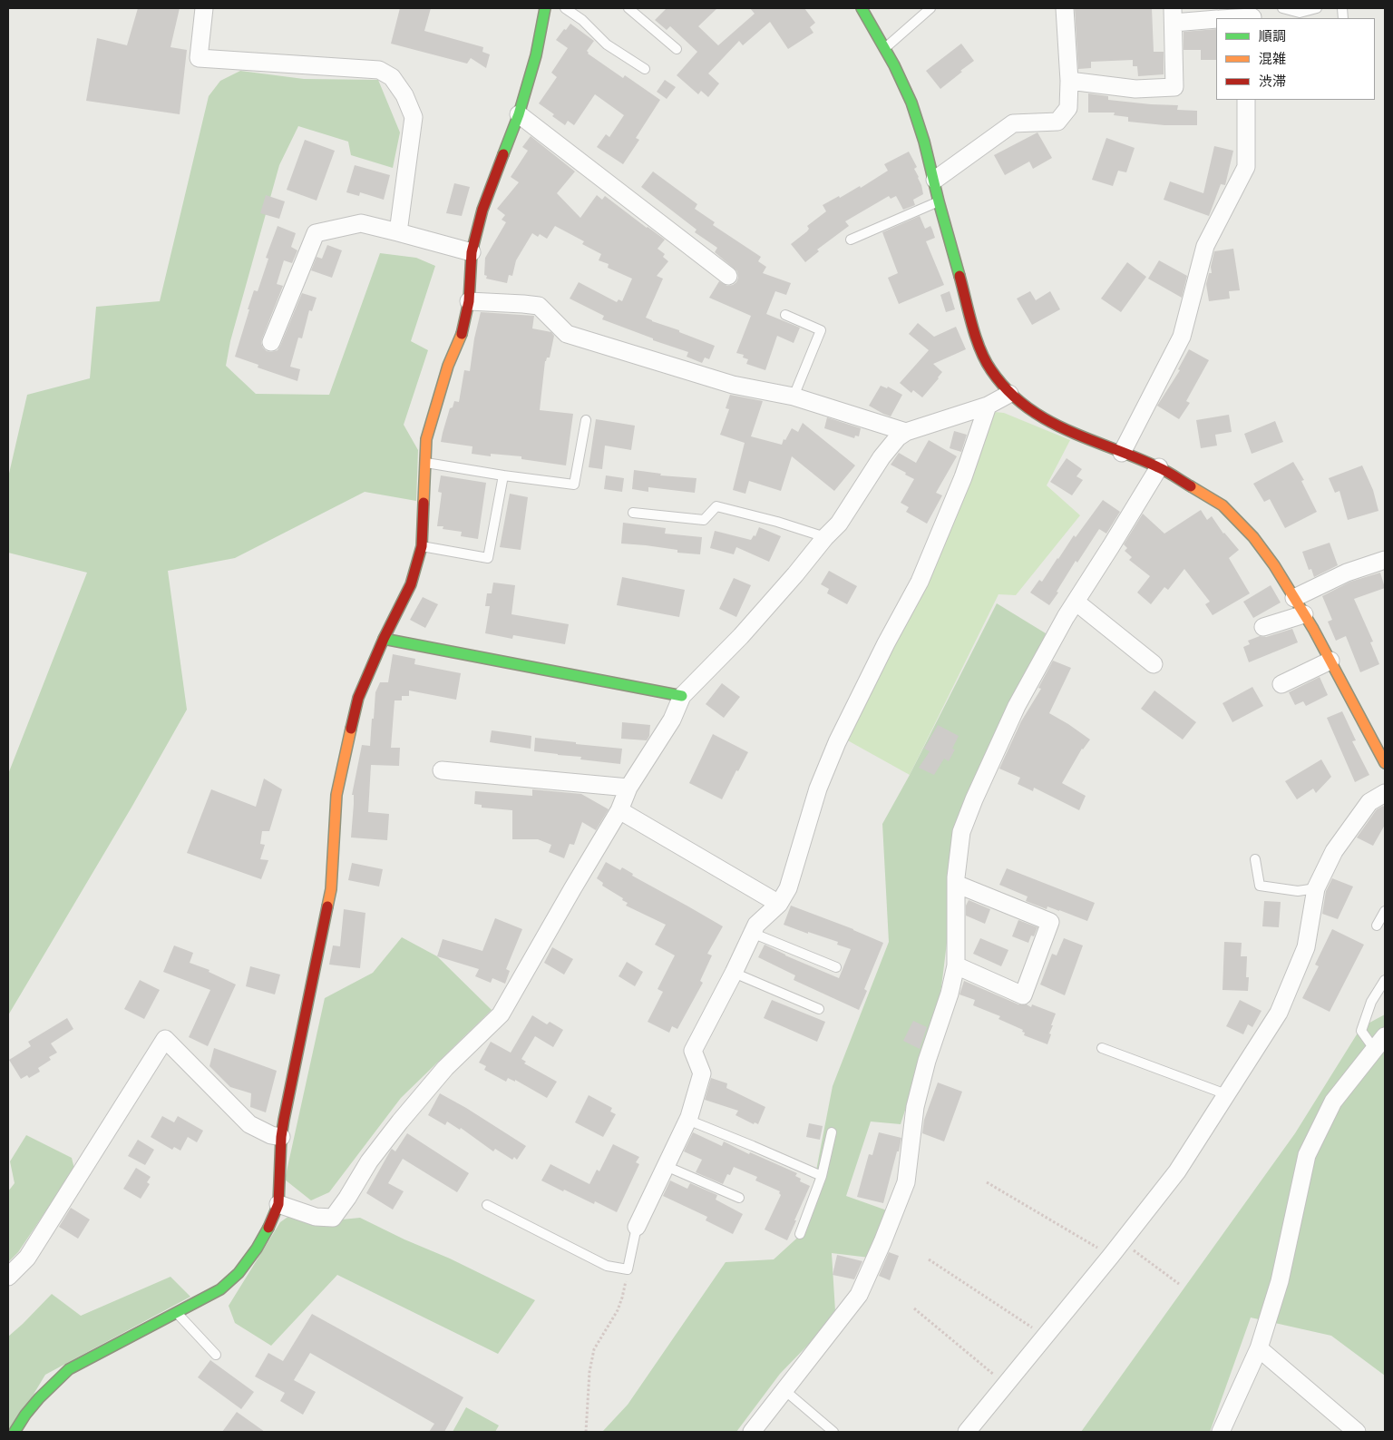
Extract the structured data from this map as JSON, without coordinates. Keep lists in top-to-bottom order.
{
  "legend": ["順調", "混雑", "渋滞"]
}
